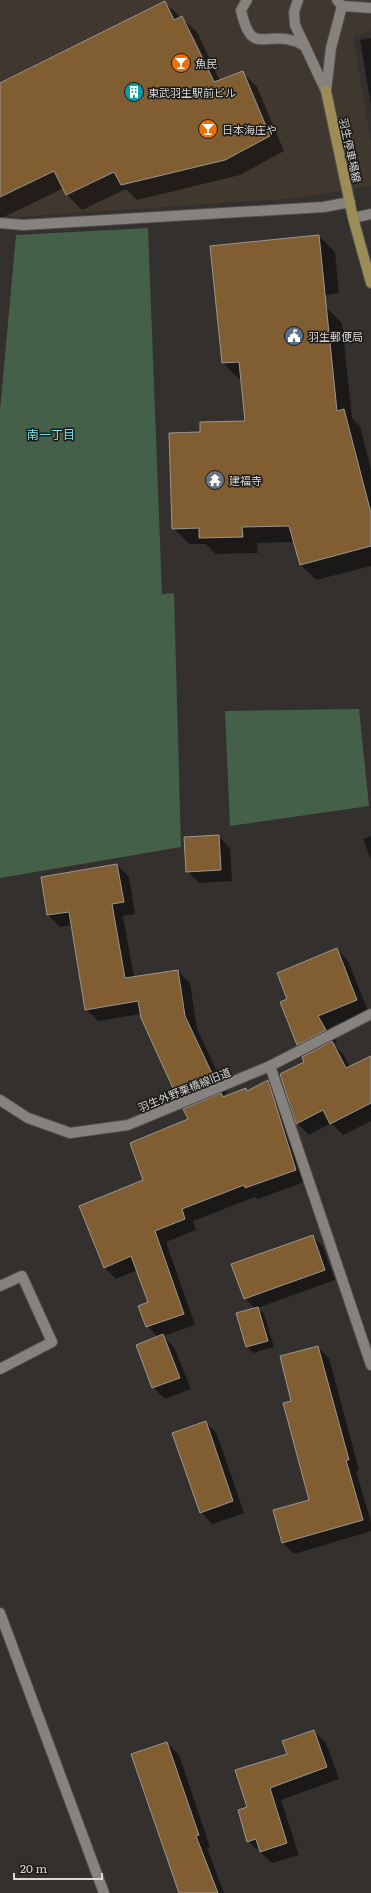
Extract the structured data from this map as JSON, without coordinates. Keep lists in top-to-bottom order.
{
  "streets": {
    "main road": ["羽生停車場線"],
    "street": ["羽生外野栗橋線旧道"]
  },
  "districts": ["南一丁目"],
  "places": {
    "bar": ["魚民", "日本海庄や"],
    "building": ["東武羽生駅前ビル"],
    "public building": ["羽生郵便局"],
    "temple": ["建福寺"]
  },
  "scale_bar": "20 m"
}
